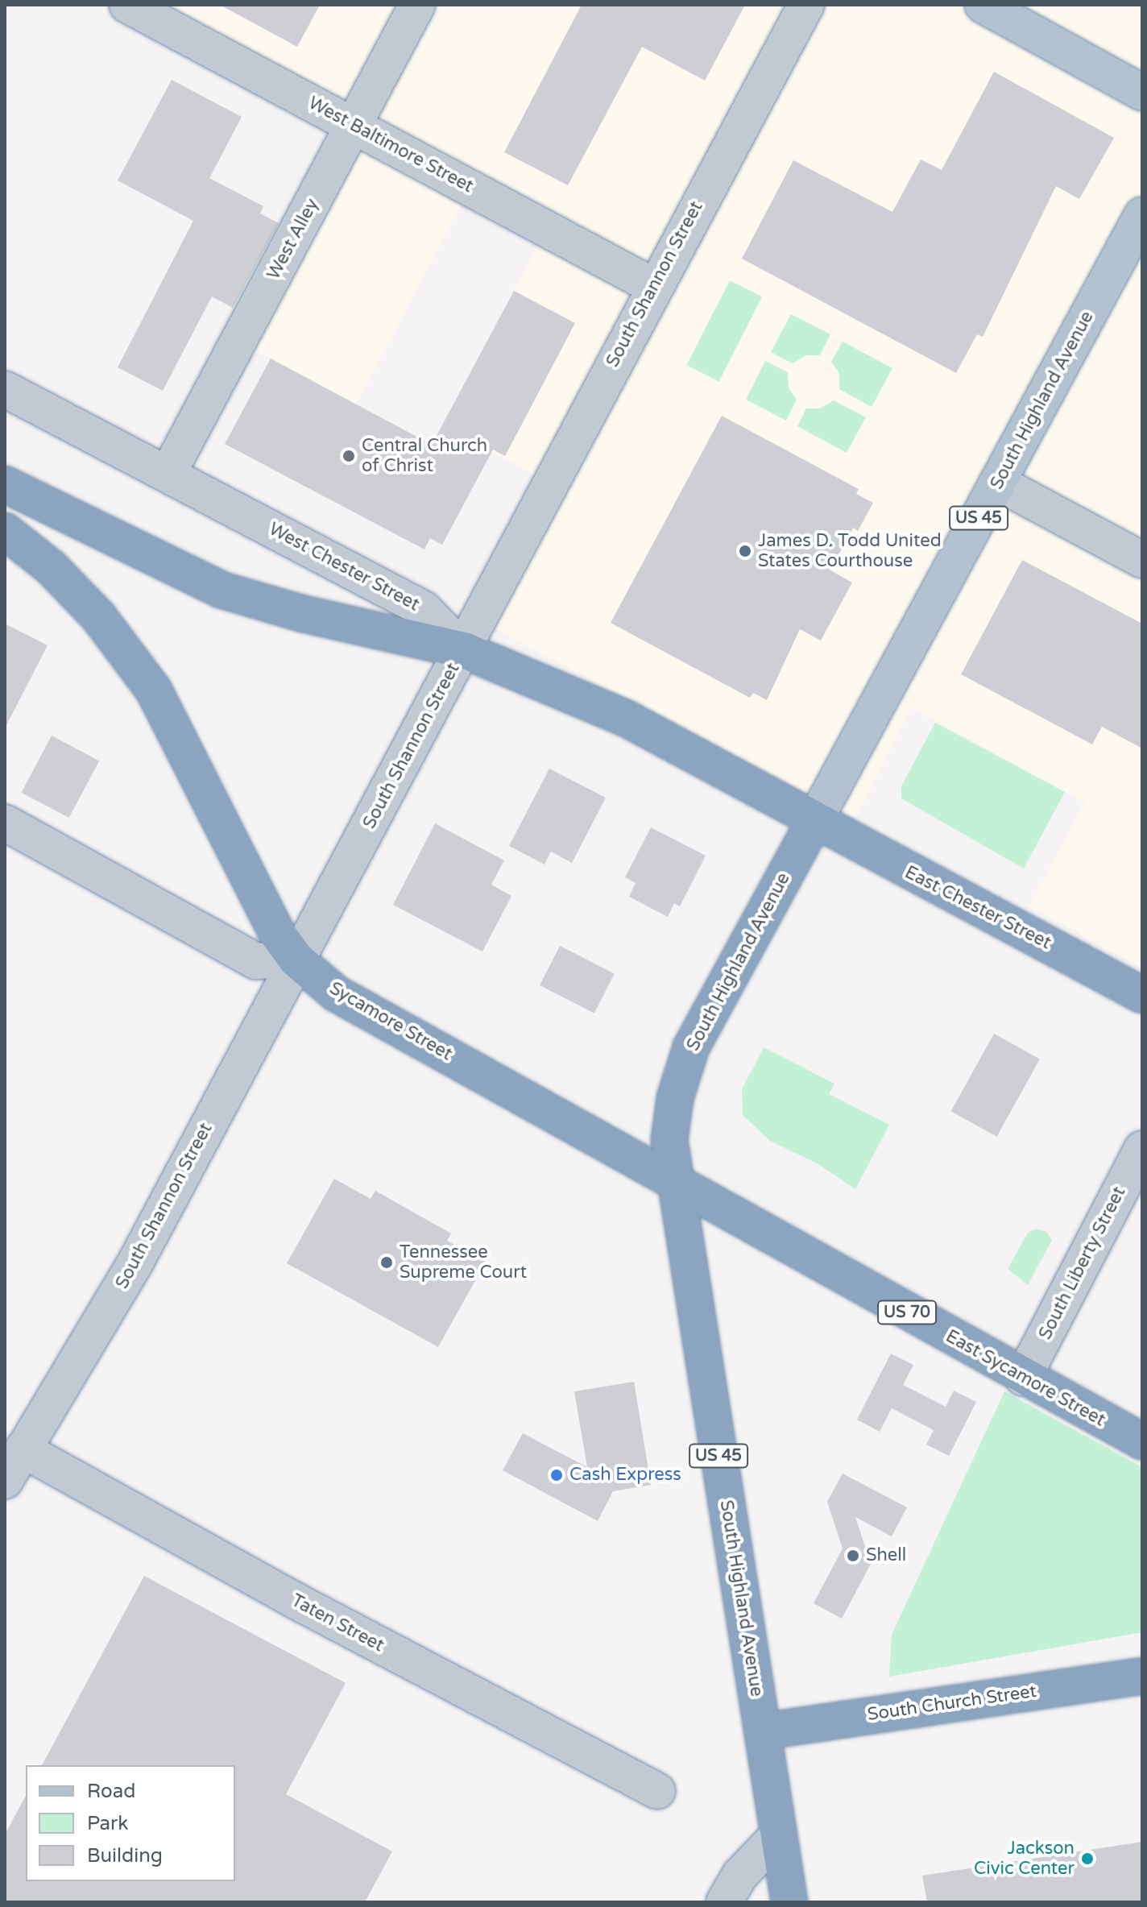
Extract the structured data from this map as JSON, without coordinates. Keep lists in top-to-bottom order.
{
  "streets": {
    "highway": [
      "South Highland Avenue",
      "US 45",
      "West Chester Street",
      "East Chester Street",
      "Sycamore Street",
      "US 70",
      "East Sycamore Street",
      "South Church Street"
    ],
    "street": [
      "West Baltimore Street",
      "West Alley",
      "South Shannon Street",
      "South Liberty Street",
      "Taten Street"
    ]
  },
  "crossings": [
    ["West Baltimore Street", "West Alley"],
    ["West Baltimore Street", "South Shannon Street"],
    ["West Alley", "West Chester Street"],
    ["South Shannon Street", "West Chester Street"],
    ["South Shannon Street", "Sycamore Street"],
    ["South Shannon Street", "Taten Street"],
    ["South Highland Avenue", "West Chester Street"],
    ["South Highland Avenue", "East Chester Street"],
    ["South Highland Avenue", "Sycamore Street"],
    ["South Highland Avenue", "East Sycamore Street"],
    ["South Highland Avenue", "South Church Street"],
    ["West Chester Street", "East Chester Street"],
    ["Sycamore Street", "East Sycamore Street"],
    ["South Liberty Street", "East Sycamore Street"]
  ],
  "places": [
    "Central Church of Christ",
    "James D. Todd United States Courthouse",
    "Tennessee Supreme Court",
    "Cash Express",
    "Shell",
    "Jackson Civic Center"
  ],
  "legend": ["Road", "Park", "Building"]
}
